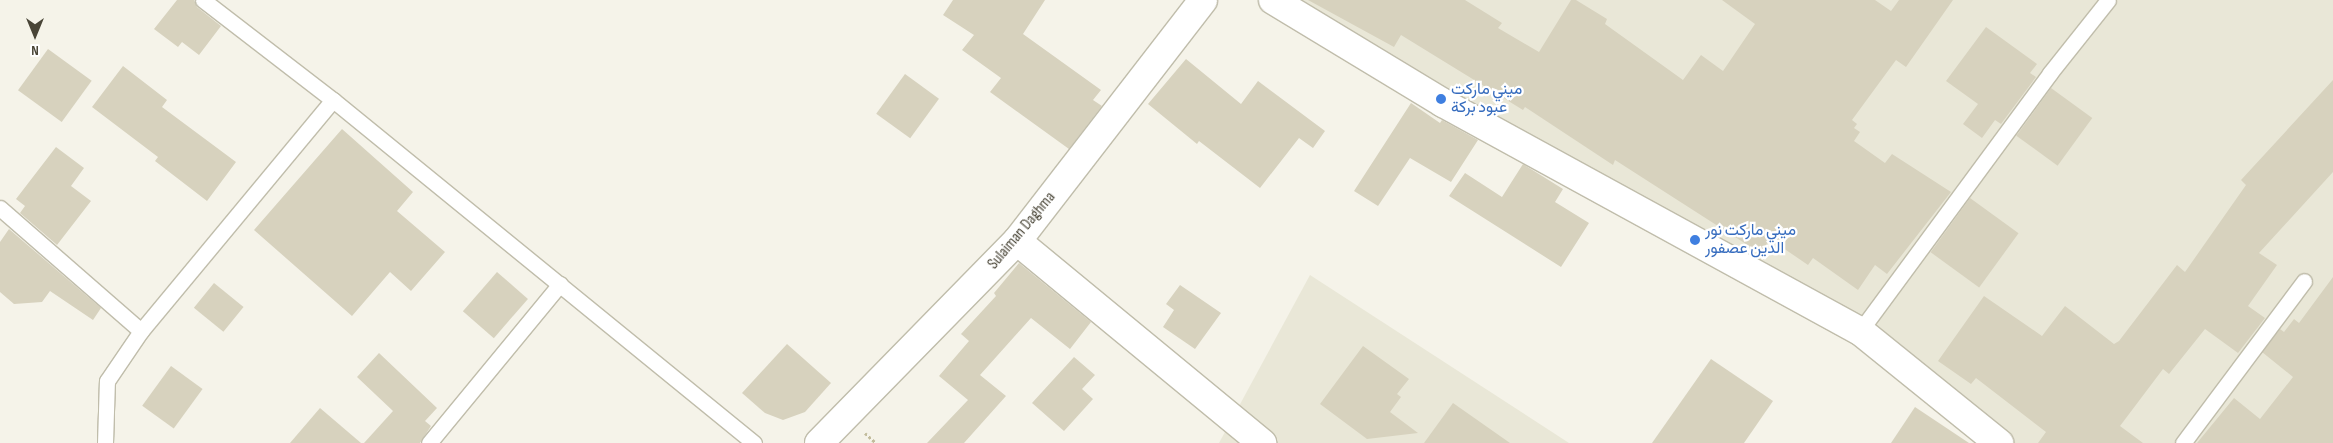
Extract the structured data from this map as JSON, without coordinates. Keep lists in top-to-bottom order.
{
  "streets": {
    "street": ["Sulaiman Daghma"]
  },
  "places": ["ميني ماركت عبود بركة", "ميني ماركت نور الدين عصفور"],
  "north": "bottom"
}
